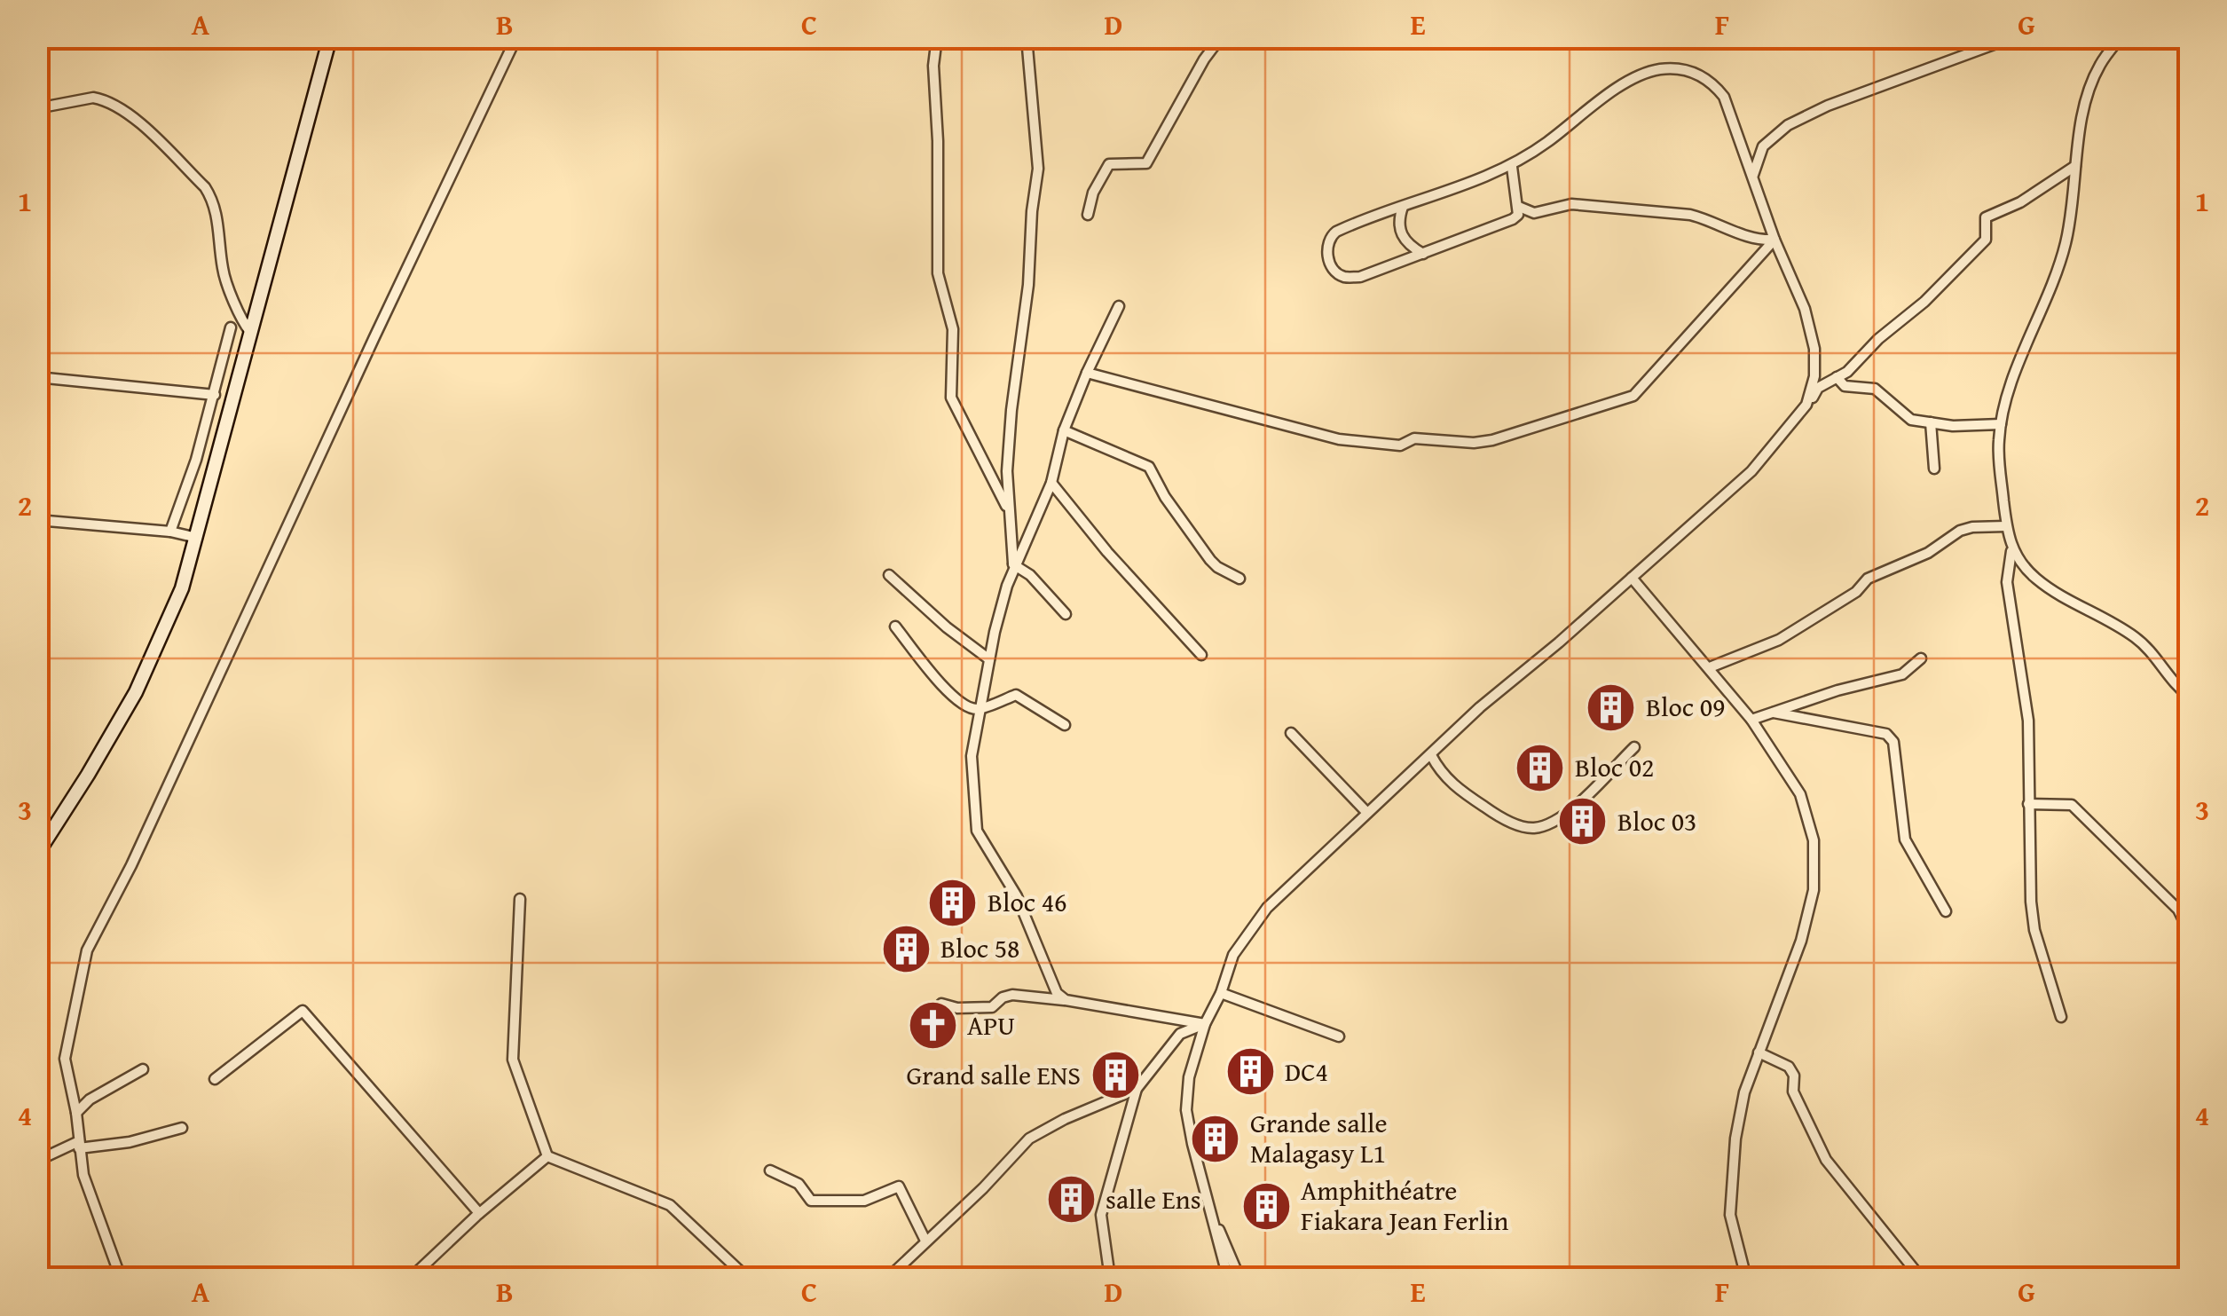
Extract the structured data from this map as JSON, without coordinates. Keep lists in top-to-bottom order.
{
  "places": {
    "building": [
      "Bloc 09",
      "Bloc 02",
      "Bloc 03",
      "Bloc 46",
      "Bloc 58",
      "DC4",
      "Grand salle ENS",
      "Grande salle Malagasy L1",
      "salle Ens",
      "Amphithéatre Fiakara Jean Ferlin"
    ],
    "church": ["APU"]
  },
  "grid": {
    "columns": [
      "A",
      "B",
      "C",
      "D",
      "E",
      "F",
      "G"
    ],
    "rows": [
      "1",
      "2",
      "3",
      "4"
    ]
  }
}
